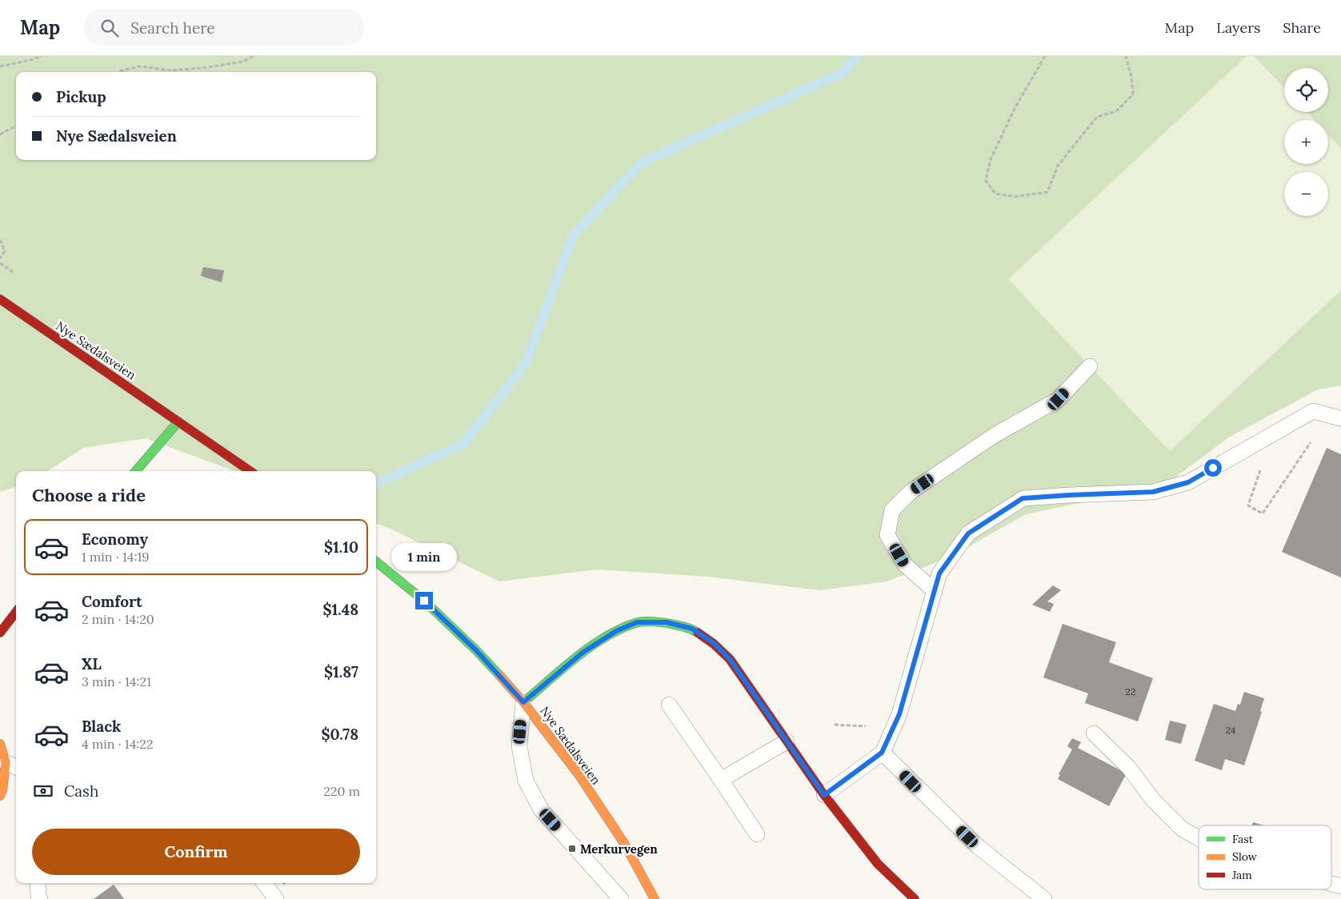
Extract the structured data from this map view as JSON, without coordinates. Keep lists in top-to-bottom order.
{
  "streets": {
    "main road": ["Nye Sædalsveien"]
  },
  "places": {
    "transit": ["Merkurvegen"]
  },
  "house_numbers": ["22", "24"],
  "legend": ["Fast", "Slow", "Jam"],
  "page": {
    "header": "Map",
    "search": "Search here",
    "nav": ["Map", "Layers", "Share"],
    "map_buttons": ["+", "−"],
    "banner": ["Pickup", "Nye Sædalsveien"],
    "heading": "Choose a ride",
    "list": [
      {
        "name": "Economy",
        "note": "1 min · 14:19",
        "value": "$1.10"
      },
      {
        "name": "Comfort",
        "note": "2 min · 14:20",
        "value": "$1.48"
      },
      {
        "name": "XL",
        "note": "3 min · 14:21",
        "value": "$1.87"
      },
      {
        "name": "Black",
        "note": "4 min · 14:22",
        "value": "$0.78"
      }
    ],
    "bubble": "1 min",
    "pay": ["Cash", "220 m"],
    "buttons": "Confirm"
  }
}
